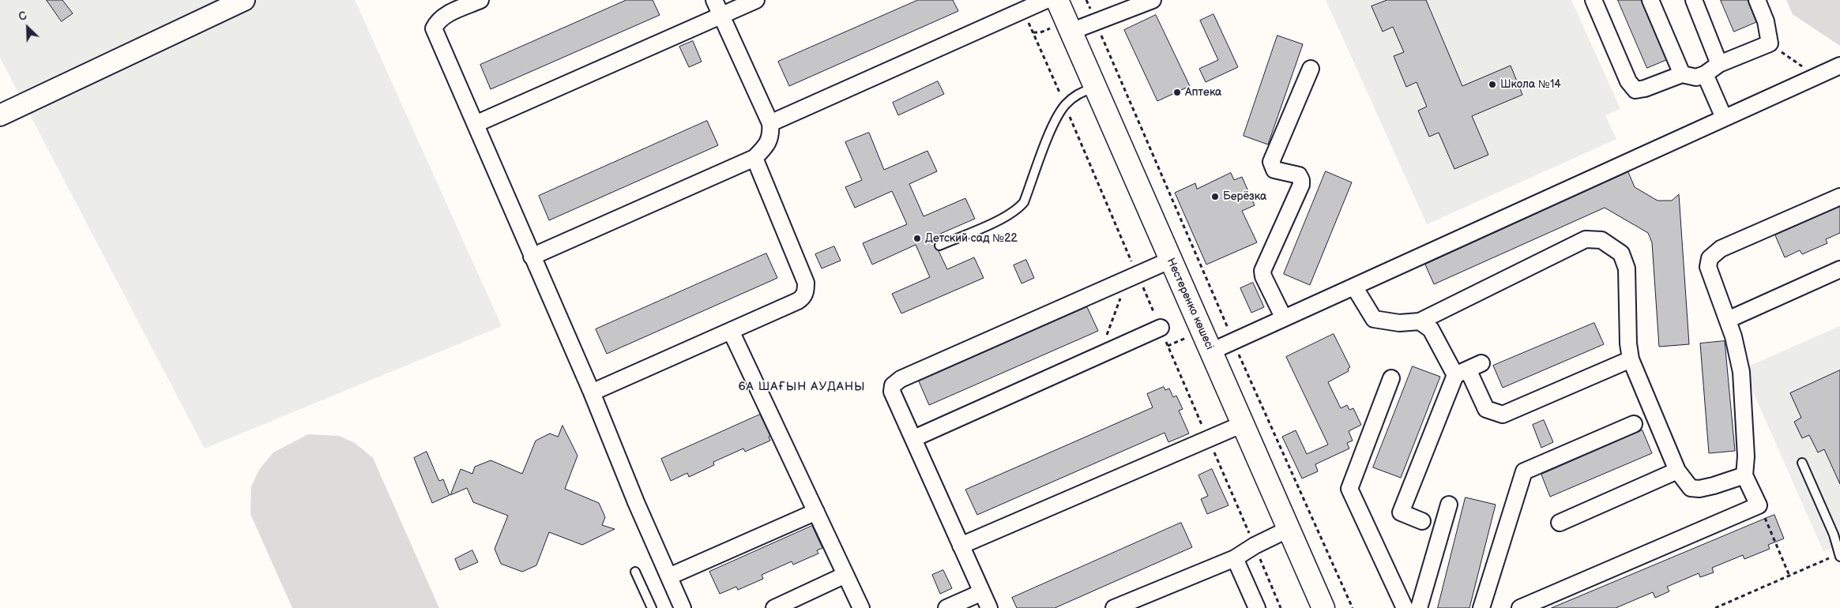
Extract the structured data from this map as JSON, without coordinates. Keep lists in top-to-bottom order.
{
  "streets": {
    "main road": ["Нестеренко көшесі"]
  },
  "districts": ["6А ШАҒЫН АУДАНЫ"],
  "places": [
    "Школа №14",
    "Аптека",
    "Берёзка",
    "Детский сад №22"
  ],
  "north": "top left"
}
